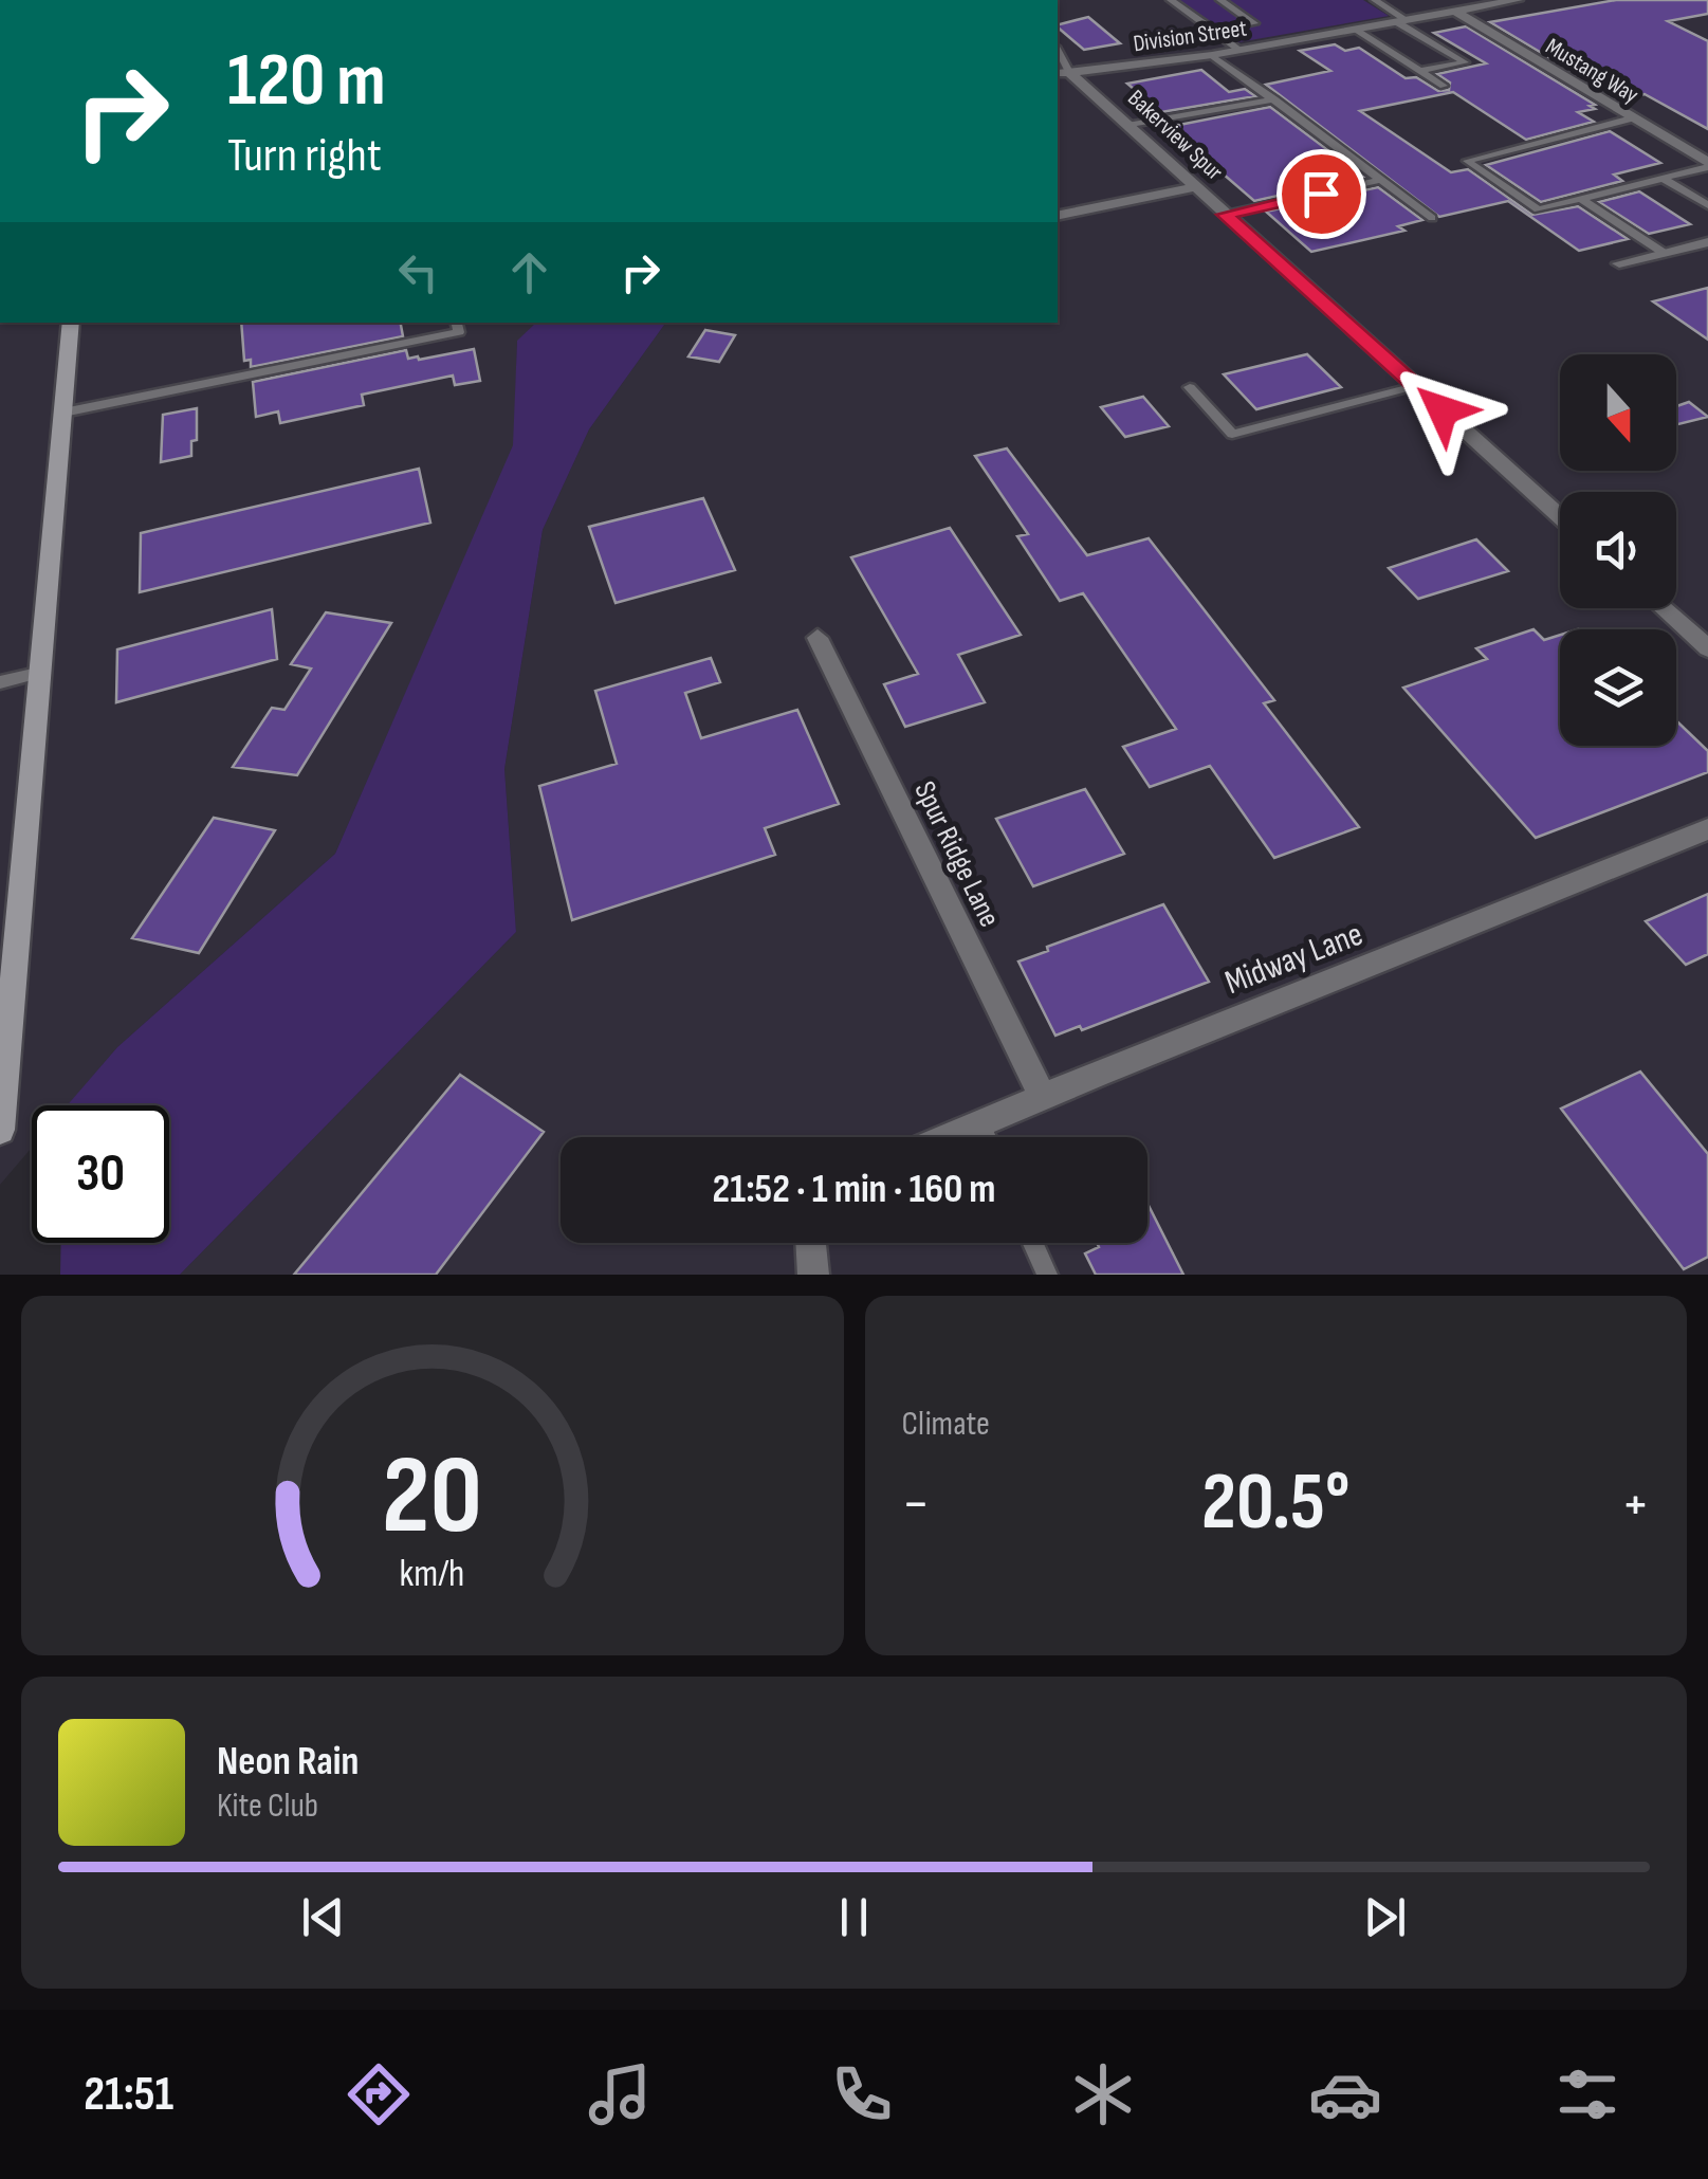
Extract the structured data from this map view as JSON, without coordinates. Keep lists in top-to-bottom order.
{
  "streets": {
    "street": [
      "Division Street",
      "Mustang Way",
      "Bakerview Spur",
      "Spur Ridge Lane",
      "Midway Lane"
    ]
  },
  "crossings": [
    ["Division Street", "Mustang Way"],
    ["Division Street", "Bakerview Spur"],
    ["Spur Ridge Lane", "Midway Lane"]
  ],
  "north": "bottom",
  "page": {
    "turn": ["120 m", "Turn right"],
    "limit": "30",
    "trip": "21:52 · 1 min · 160 m",
    "tile": "Climate",
    "heat": ["−", "20.5°", "+"],
    "song": ["Neon Rain", "Kite Club"],
    "tabs": "21:51",
    "gauge": ["20", "km/h"]
  }
}
